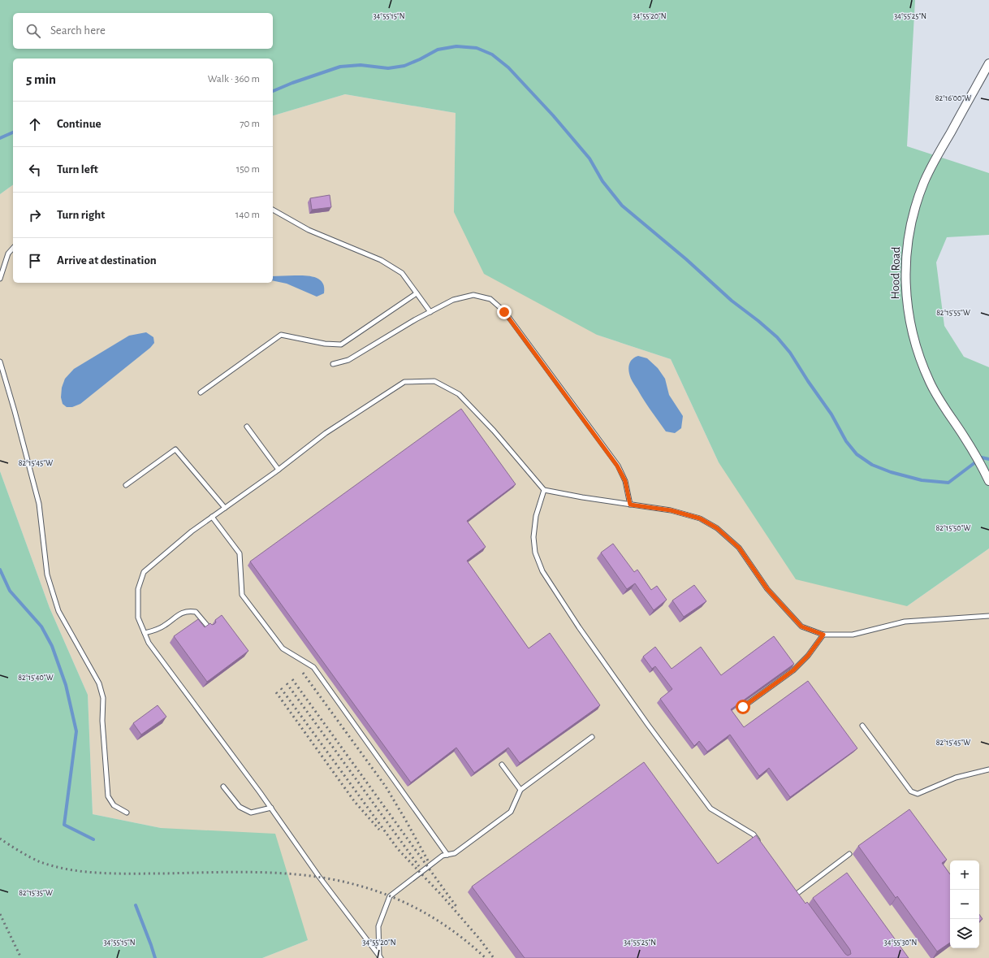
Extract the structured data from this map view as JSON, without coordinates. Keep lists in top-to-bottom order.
{
  "streets": {
    "street": ["Hood Road"]
  },
  "page": {
    "search": "Search here",
    "heading": ["5 min", "Walk · 360 m"],
    "list": [
      ["Continue", "70 m"],
      ["Turn left", "150 m"],
      ["Turn right", "140 m"],
      "Arrive at destination"
    ],
    "map_buttons": ["+", "−"]
  },
  "coordinates": [
    "34°55'15\"N",
    "34°55'20\"N",
    "34°55'25\"N",
    "82°16'00\"W",
    "82°15'55\"W",
    "82°15'45\"W",
    "82°15'50\"W",
    "82°15'40\"W",
    "82°15'35\"W",
    "34°55'30\"N"
  ]
}
